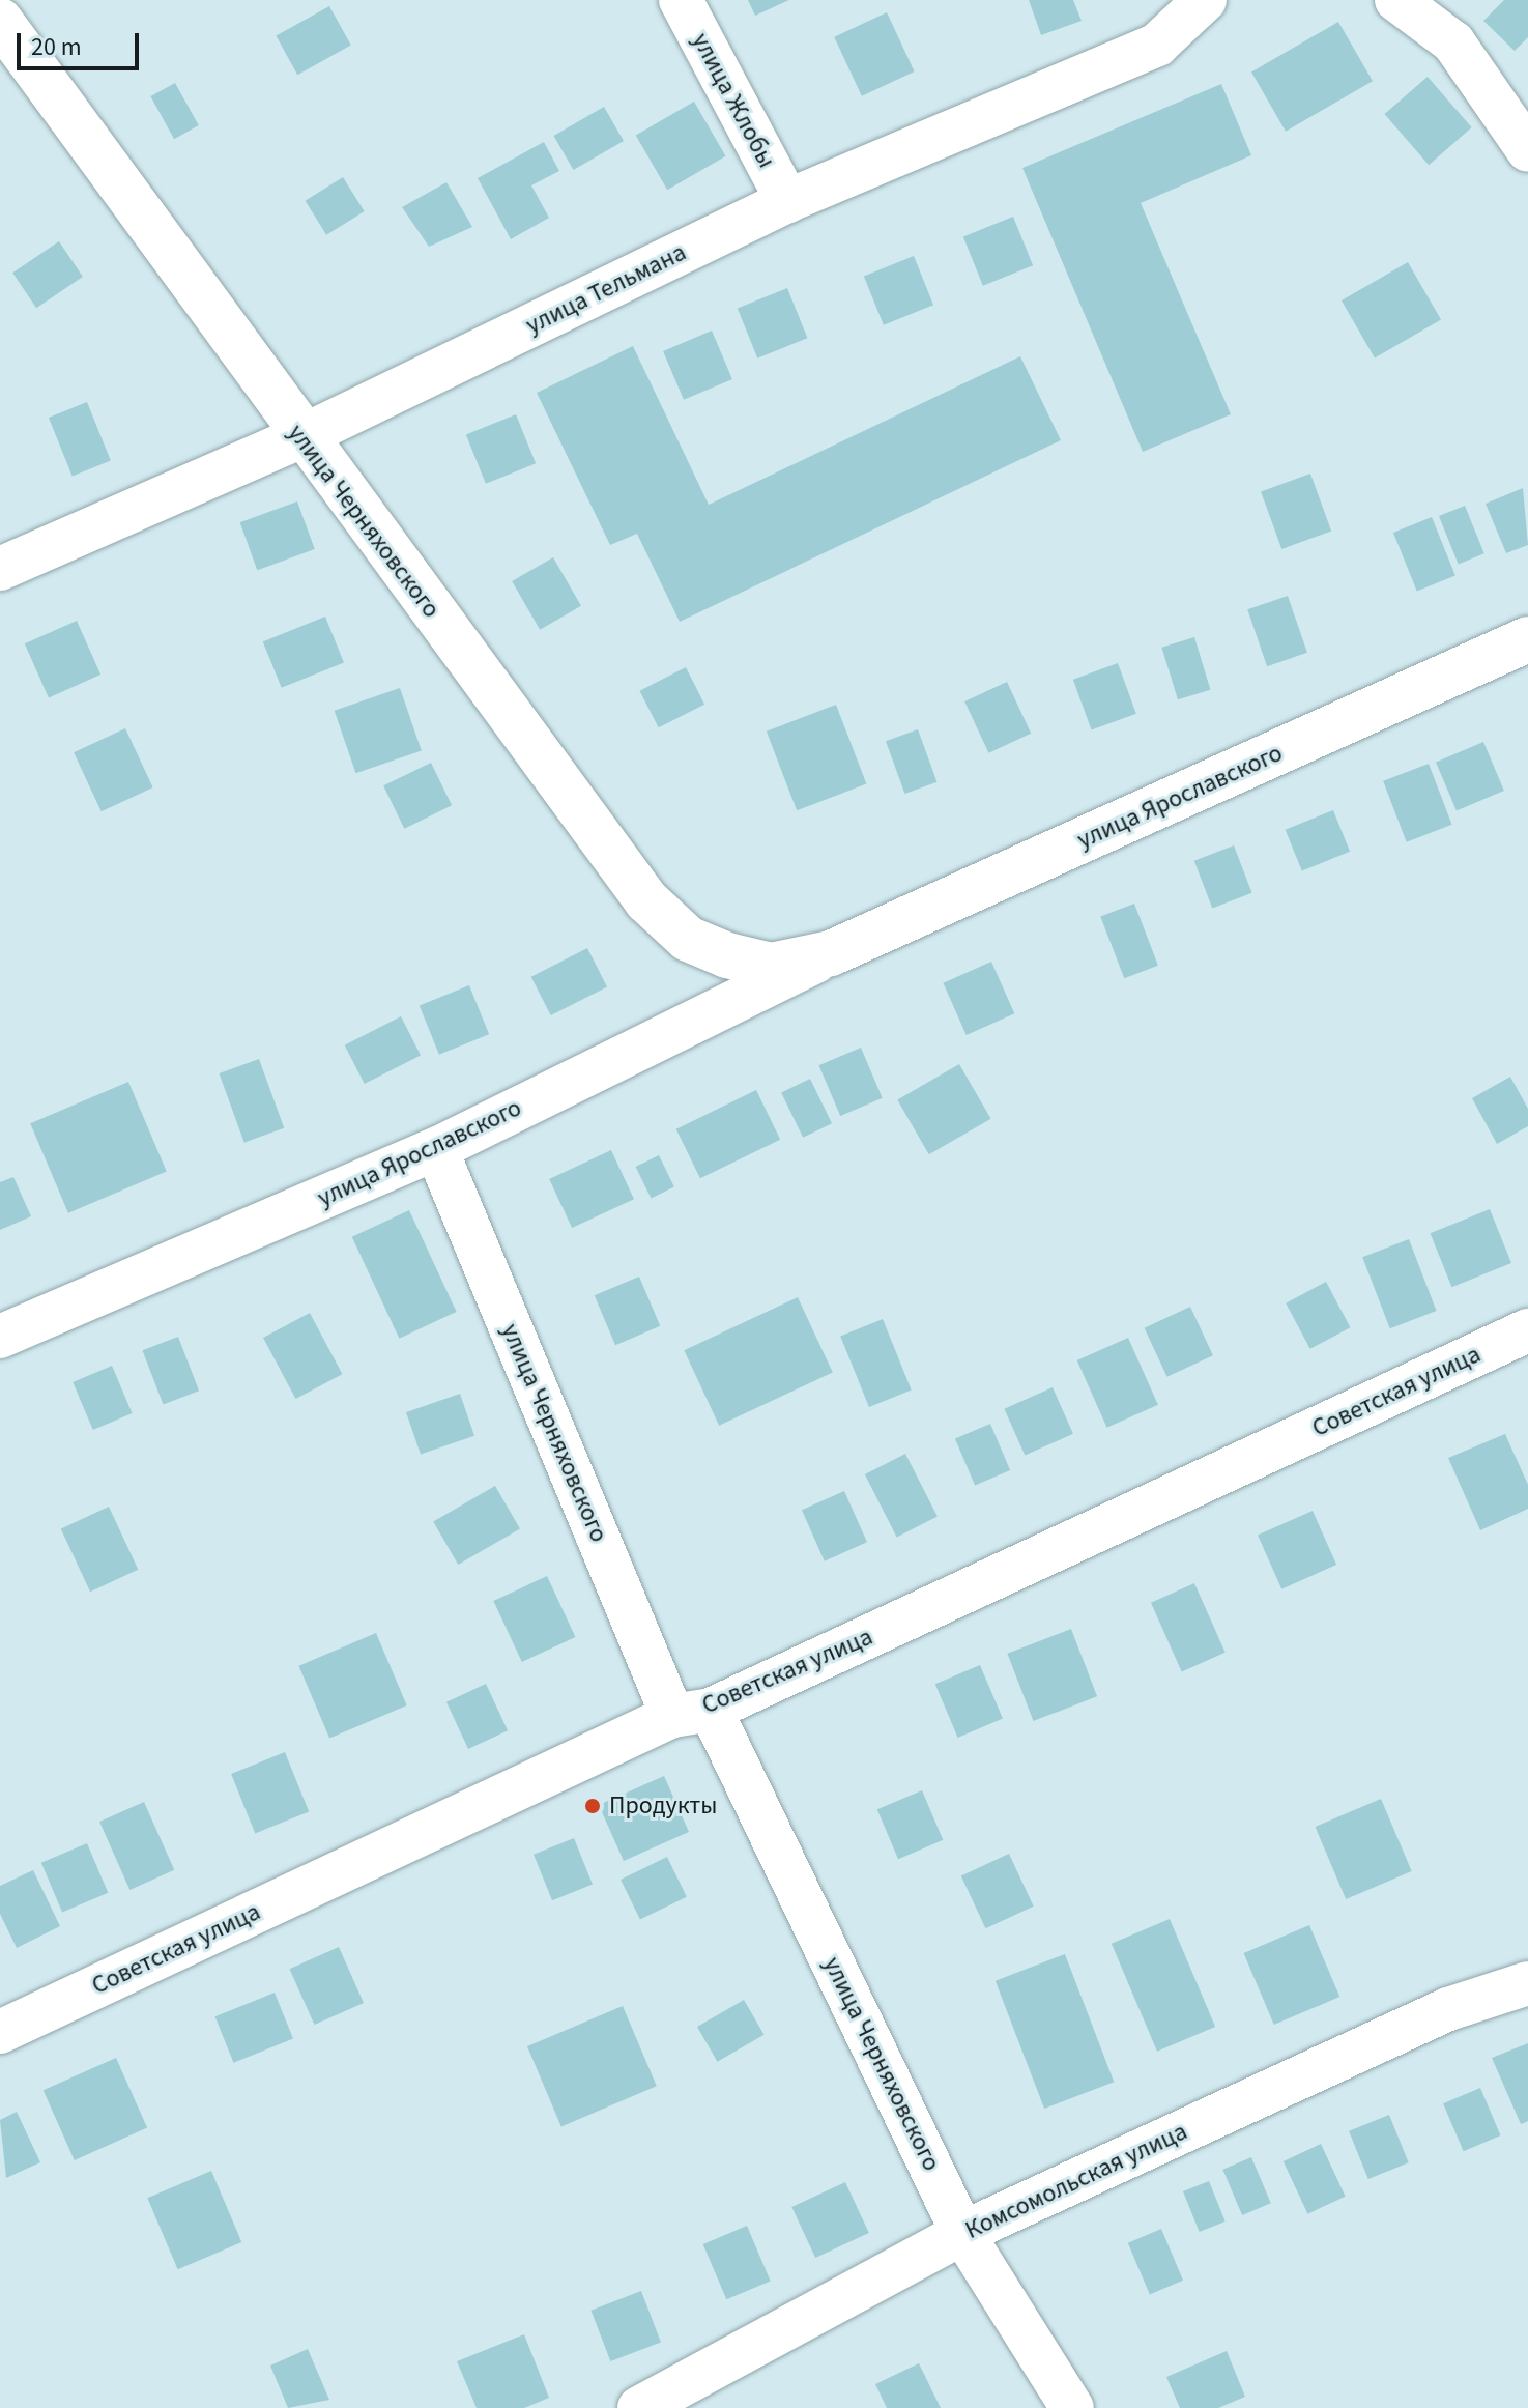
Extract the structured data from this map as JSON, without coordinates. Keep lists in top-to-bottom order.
{
  "streets": {
    "street": [
      "улица Жлобы",
      "улица Тельмана",
      "улица Черняховского",
      "улица Ярославского",
      "Советская улица",
      "Комсомольская улица"
    ]
  },
  "crossings": [
    ["улица Жлобы", "улица Тельмана"],
    ["улица Тельмана", "улица Черняховского"],
    ["улица Черняховского", "улица Ярославского"],
    ["улица Черняховского", "Советская улица"],
    ["улица Черняховского", "Комсомольская улица"]
  ],
  "places": ["Продукты"],
  "scale_bar": "20 m"
}
